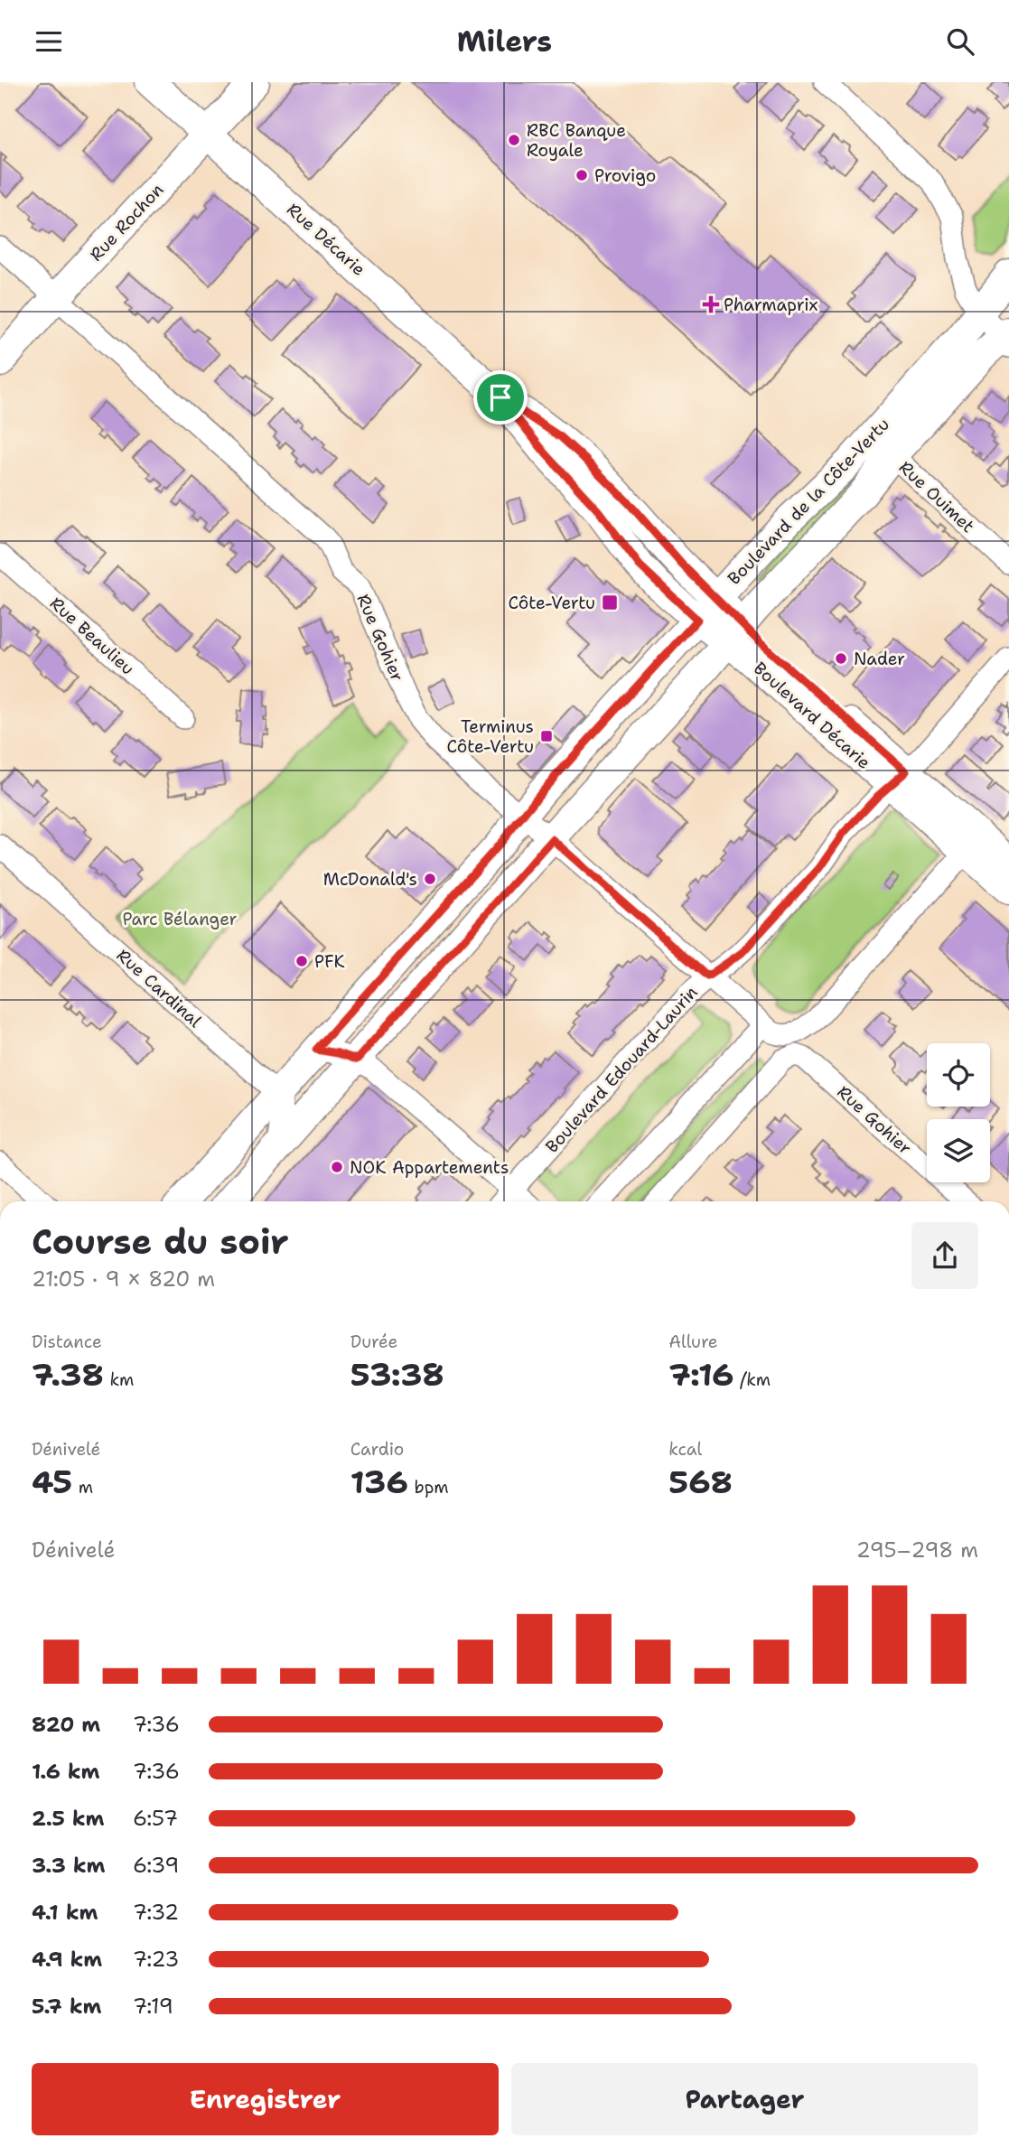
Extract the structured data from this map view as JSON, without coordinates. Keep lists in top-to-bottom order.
{
  "streets": {
    "main road": [
      "Rue Rochon",
      "Rue Décarie",
      "Boulevard de la Côte-Vertu",
      "Boulevard Décarie"
    ],
    "street": [
      "Rue Ouimet",
      "Rue Beaulieu",
      "Rue Gohier",
      "Rue Cardinal",
      "Boulevard Edouard-Laurin"
    ]
  },
  "crossings": [
    ["Rue Rochon", "Rue Décarie"],
    ["Rue Rochon", "Rue Gohier"],
    ["Rue Décarie", "Boulevard de la Côte-Vertu"],
    ["Rue Décarie", "Boulevard Décarie"],
    ["Rue Ouimet", "Boulevard de la Côte-Vertu"],
    ["Boulevard de la Côte-Vertu", "Rue Gohier"],
    ["Boulevard de la Côte-Vertu", "Boulevard Décarie"],
    ["Boulevard de la Côte-Vertu", "Rue Cardinal"],
    ["Rue Gohier", "Boulevard Edouard-Laurin"],
    ["Boulevard Décarie", "Boulevard Edouard-Laurin"]
  ],
  "parks": ["Parc Bélanger"],
  "places": {
    "other": [
      "RBC Banque Royale",
      "Provigo",
      "Nader",
      "McDonald's",
      "PFK",
      "NOK Appartements"
    ],
    "health": ["Pharmaprix"],
    "transit": ["Côte-Vertu", "Terminus Côte-Vertu"]
  },
  "page": {
    "header": "Milers",
    "heading": ["Course du soir", "21:05 · 9 × 820 m"],
    "stats": [
      ["Distance", "7.38 km"],
      ["Durée", "53:38"],
      ["Allure", "7:16 /km"],
      ["Dénivelé", "45 m"],
      ["Cardio", "136 bpm"],
      ["kcal", "568"]
    ],
    "chart": ["Dénivelé", "295–298 m"],
    "list": [
      {
        "name": "820 m",
        "note": "7:36"
      },
      {
        "name": "1.6 km",
        "note": "7:36"
      },
      {
        "name": "2.5 km",
        "note": "6:57"
      },
      {
        "name": "3.3 km",
        "note": "6:39"
      },
      {
        "name": "4.1 km",
        "note": "7:32"
      },
      {
        "name": "4.9 km",
        "note": "7:23"
      },
      {
        "name": "5.7 km",
        "note": "7:19"
      }
    ],
    "buttons": ["Enregistrer", "Partager"]
  }
}
